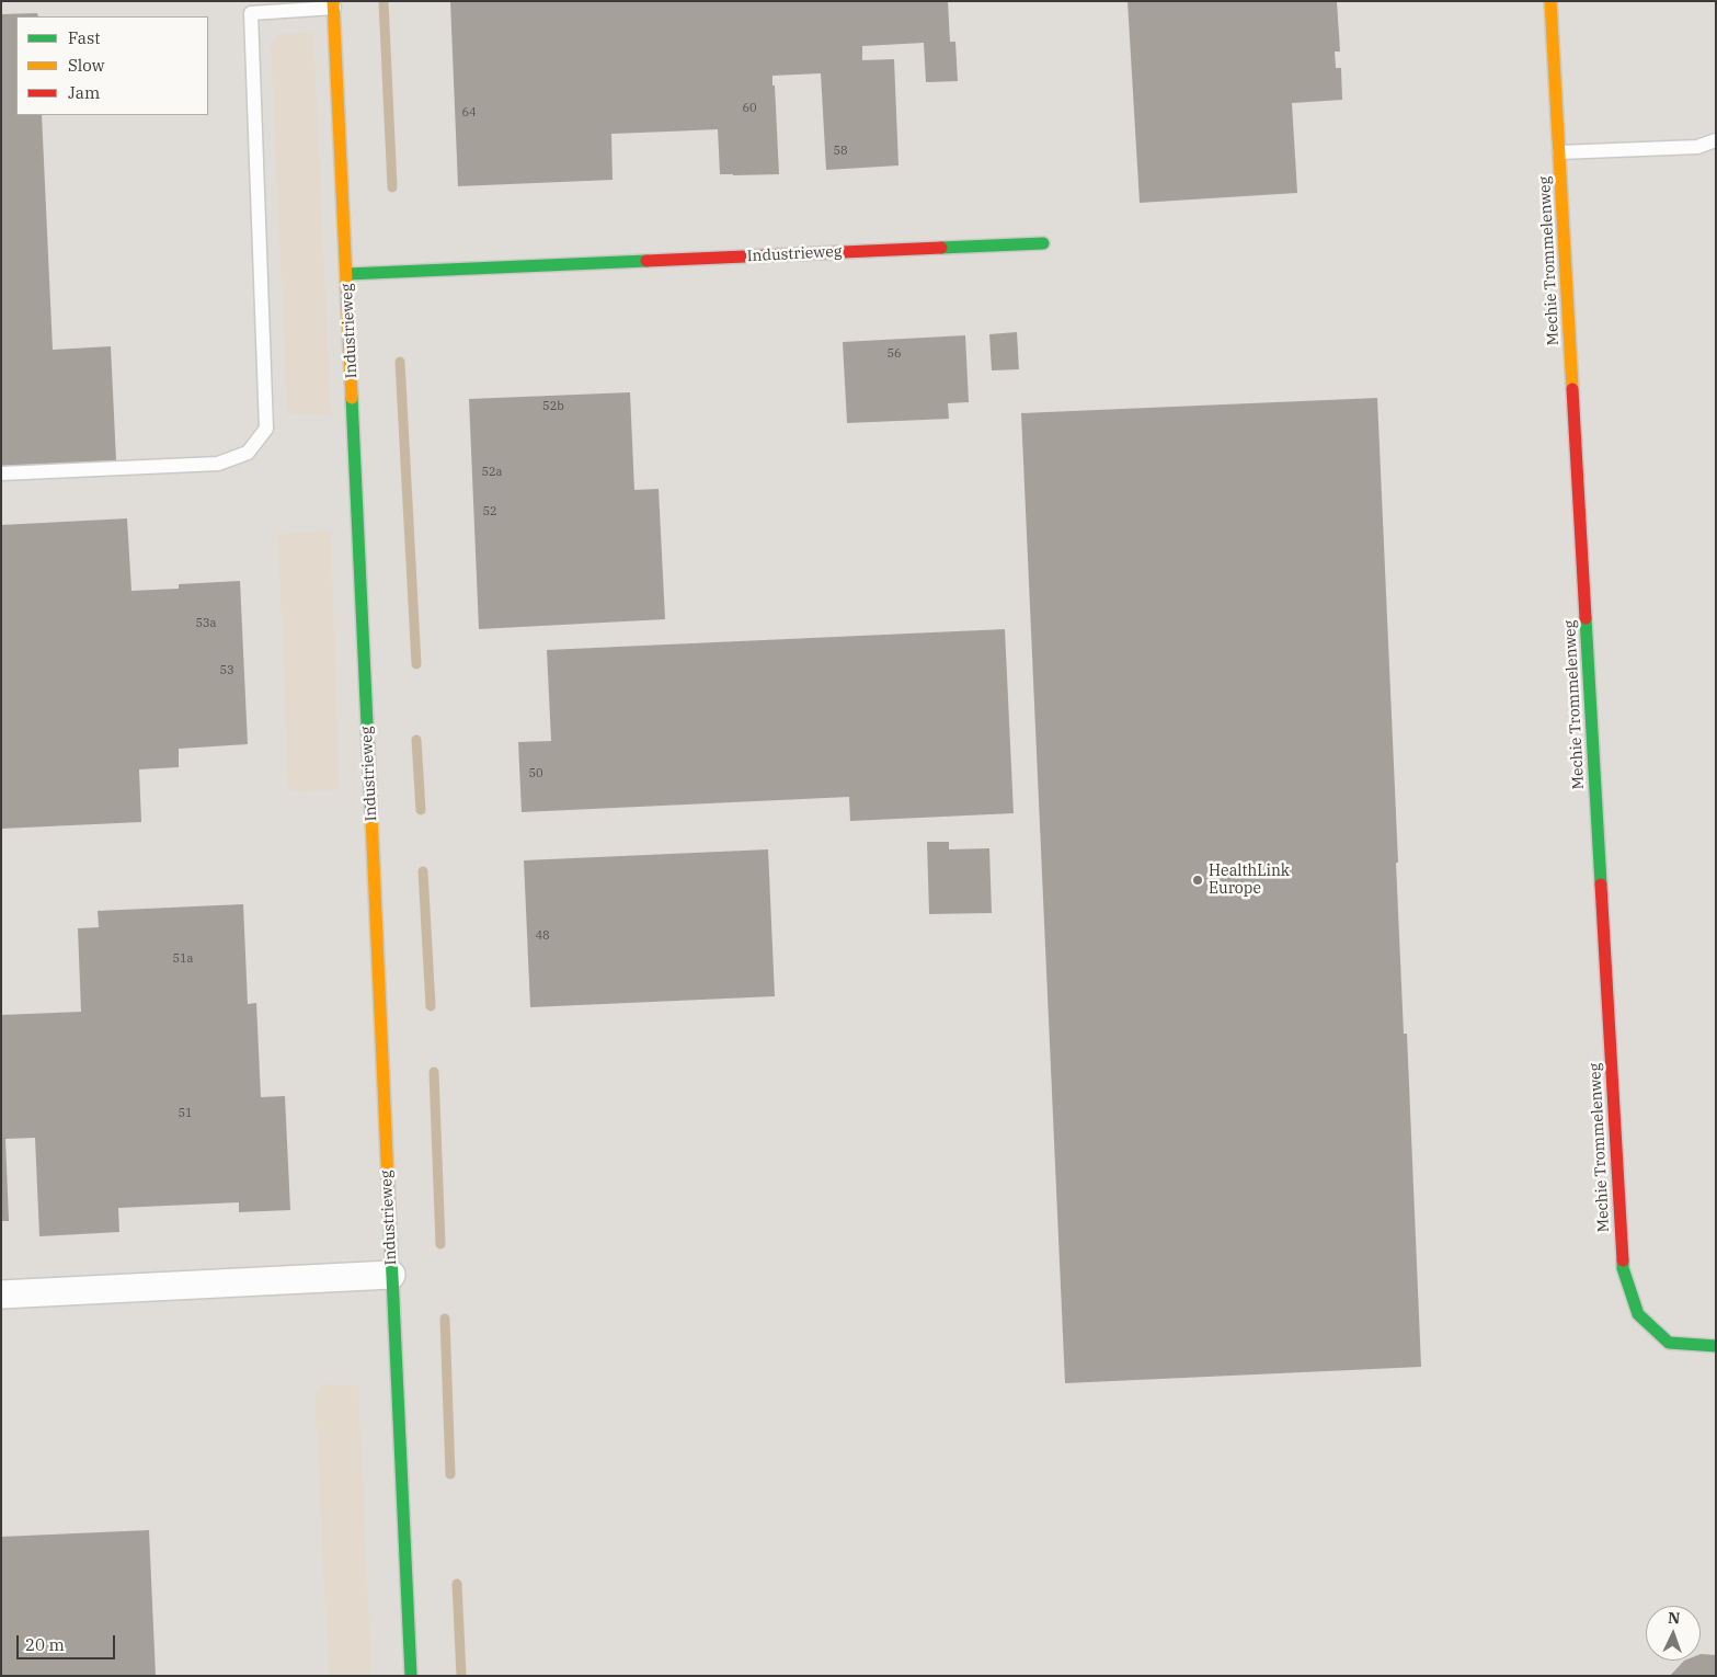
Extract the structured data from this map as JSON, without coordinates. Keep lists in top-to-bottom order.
{
  "streets": {
    "street": ["Industrieweg", "Mechie Trommelenweg"]
  },
  "places": ["HealthLink Europe"],
  "house_numbers": [
    "60",
    "64",
    "58",
    "56",
    "52b",
    "52a",
    "52",
    "53a",
    "53",
    "50",
    "48",
    "51a",
    "51"
  ],
  "legend": ["Fast", "Slow", "Jam"],
  "scale_bar": "20 m",
  "north": "top"
}
